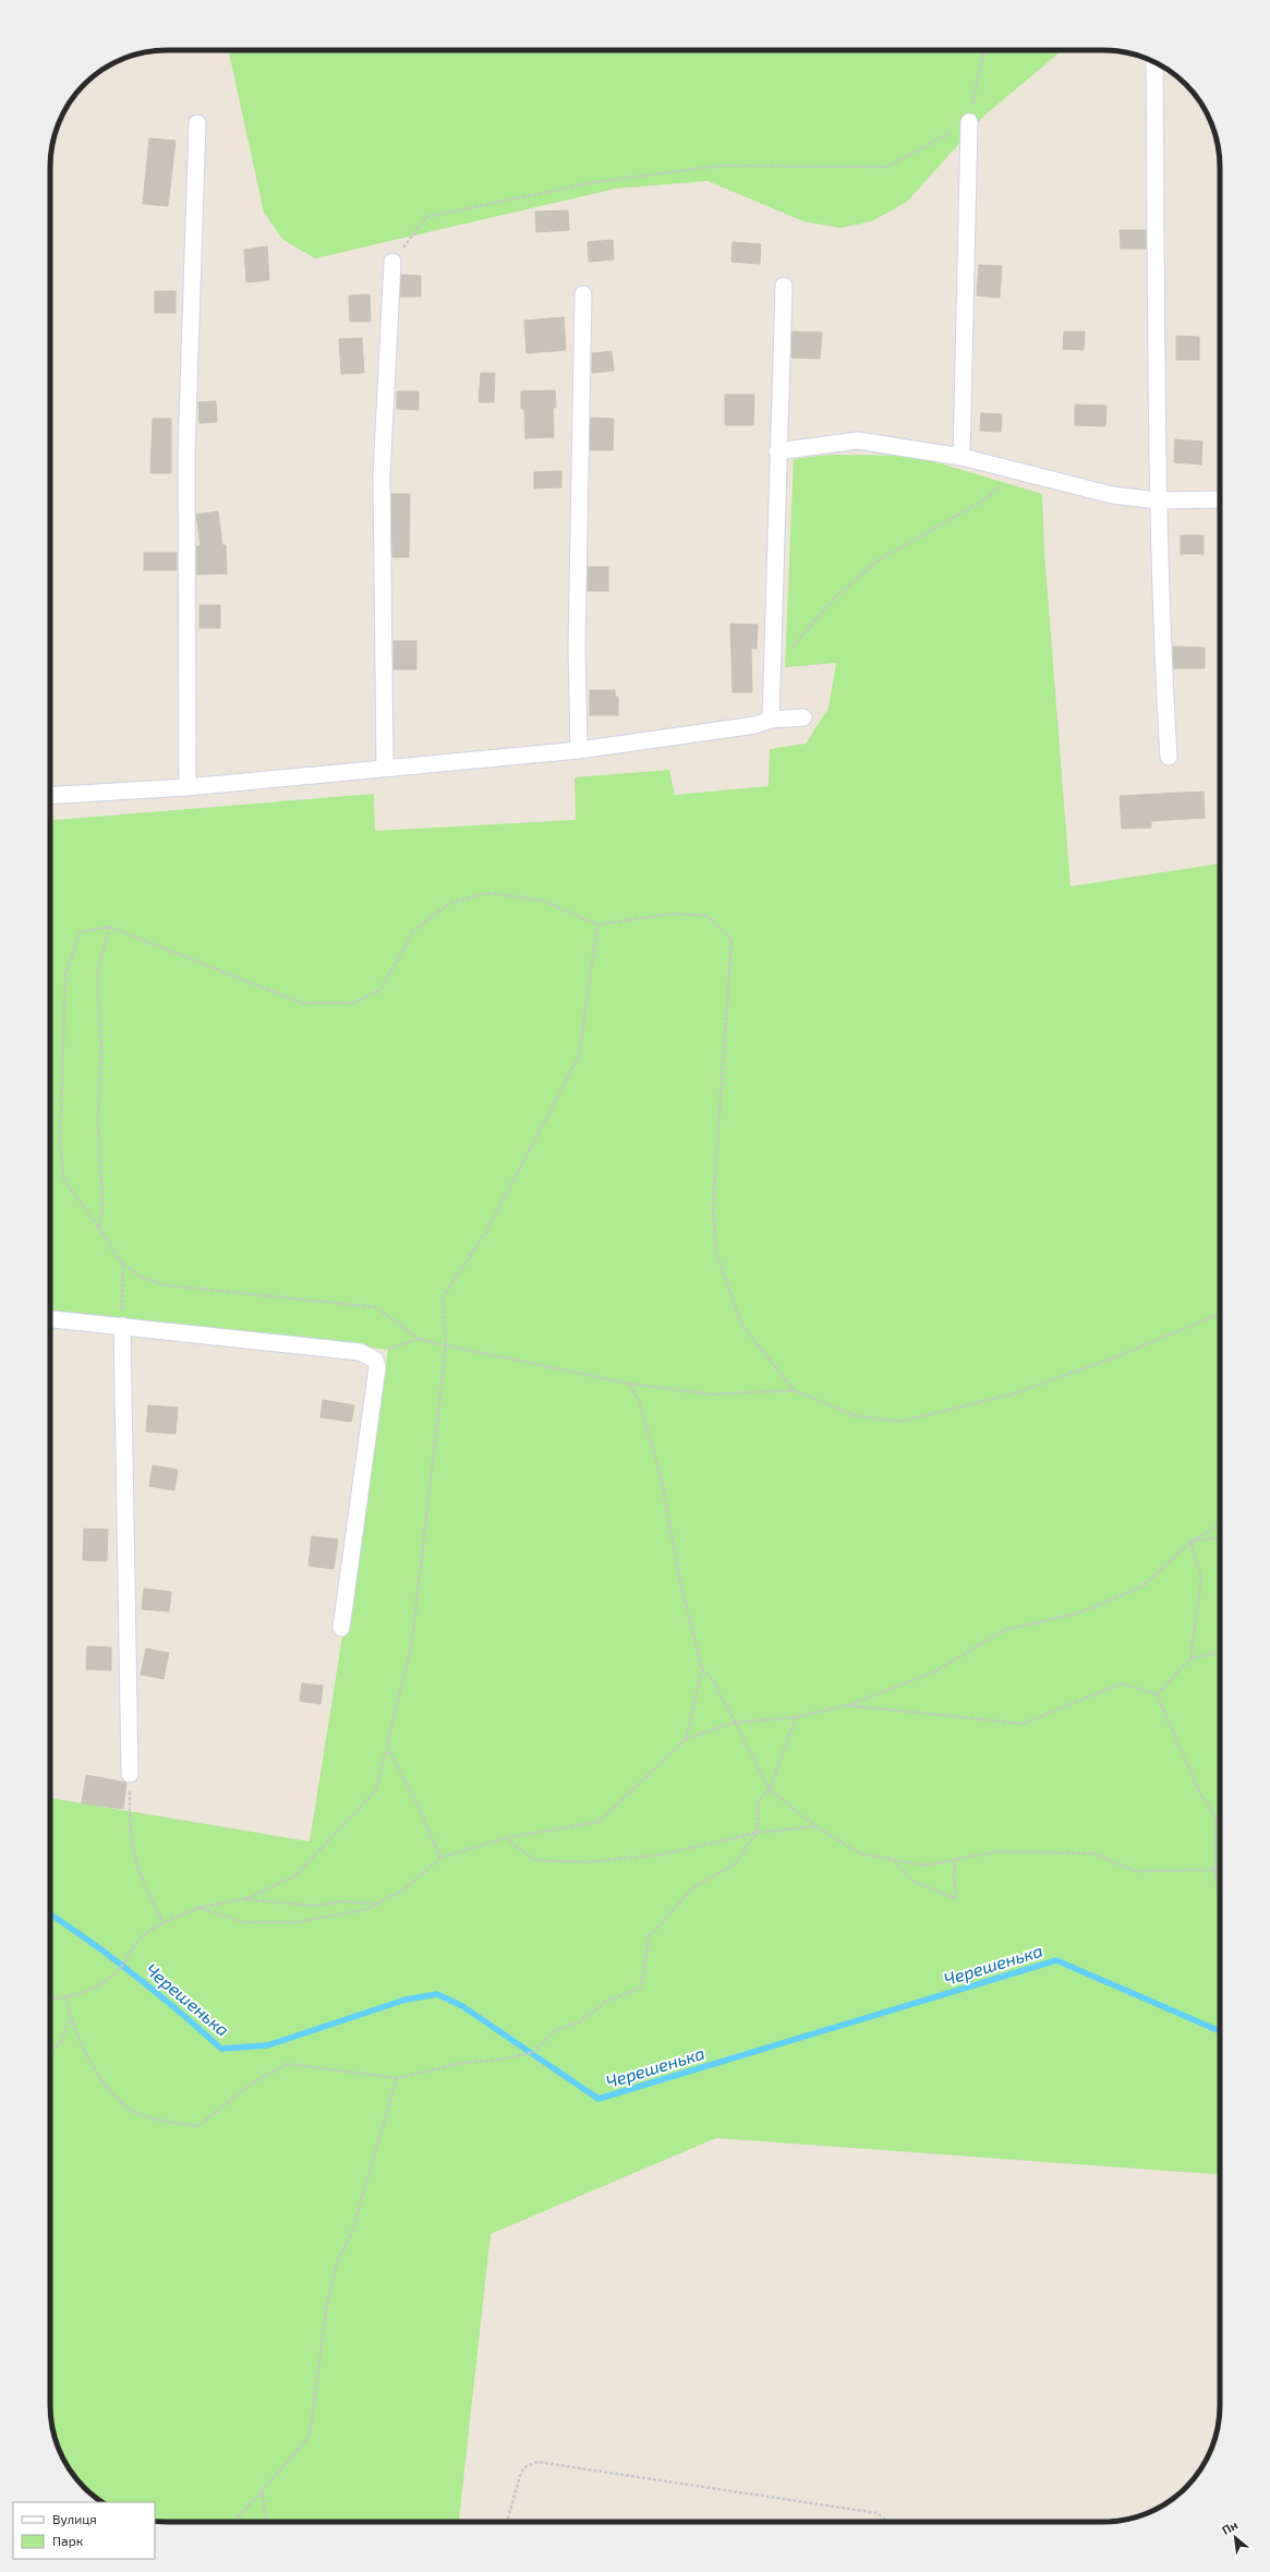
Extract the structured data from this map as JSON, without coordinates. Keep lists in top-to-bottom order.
{
  "water": ["Черешенька"],
  "legend": ["Вулиця", "Парк"],
  "north": "top left"
}
